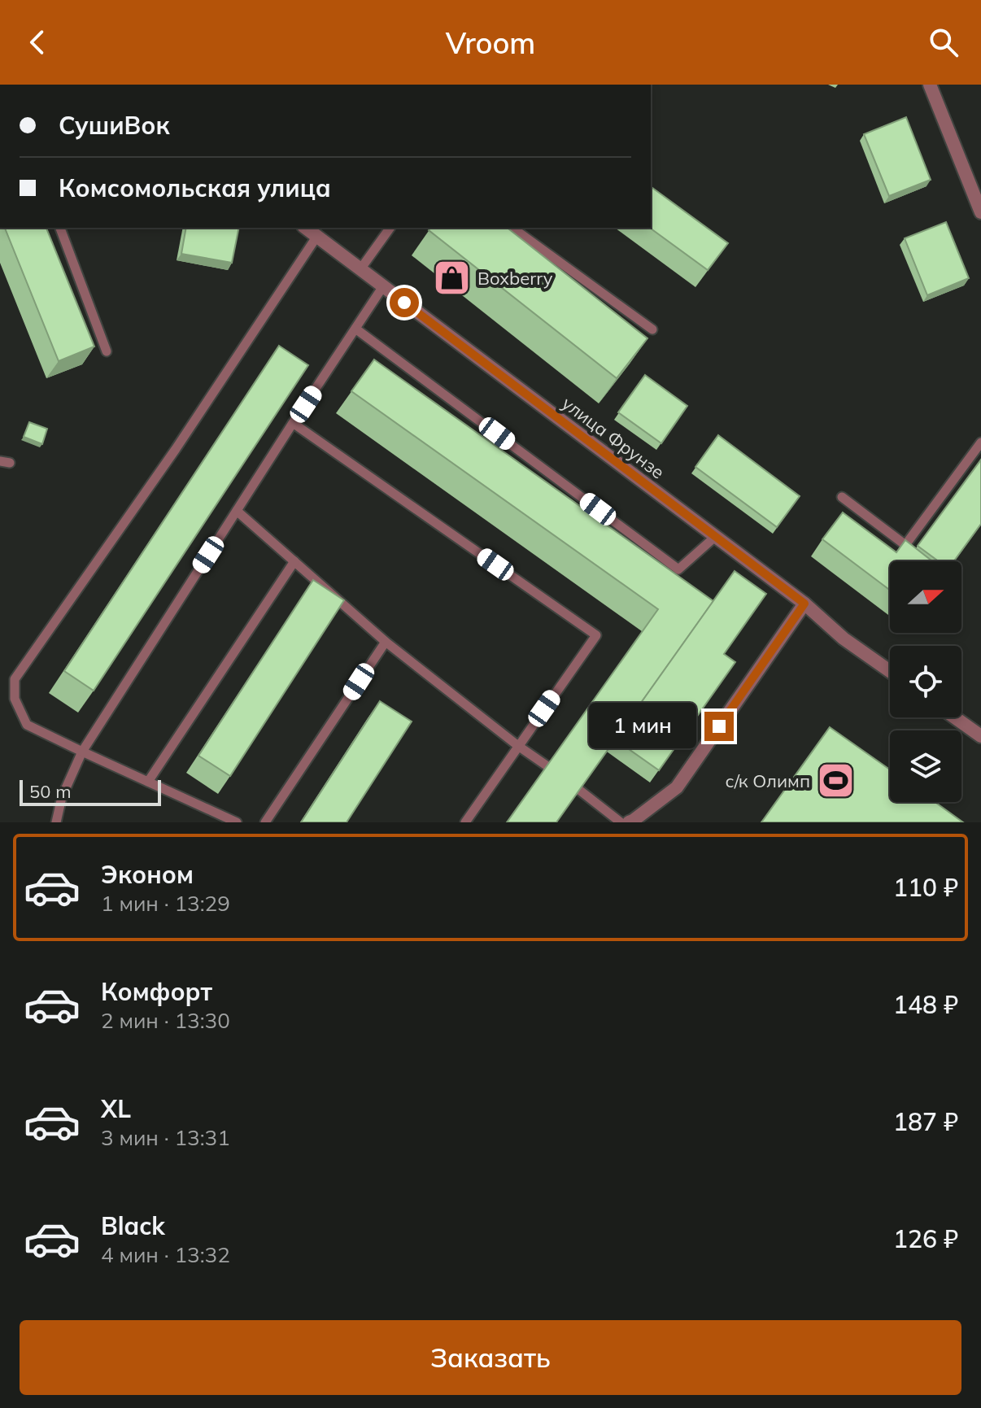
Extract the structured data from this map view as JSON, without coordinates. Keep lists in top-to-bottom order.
{
  "streets": {
    "street": ["улица Фрунзе"]
  },
  "places": {
    "shop": ["Boxberry"],
    "sports": ["с/к Олимп"]
  },
  "scale_bar": "50 m",
  "north": "right",
  "page": {
    "header": "Vroom",
    "banner": ["СушиВок", "Комсомольская улица"],
    "bubble": "1 мин",
    "scale": "50 m",
    "list": [
      {
        "name": "Эконом",
        "note": "1 мин · 13:29",
        "value": "110 ₽"
      },
      {
        "name": "Комфорт",
        "note": "2 мин · 13:30",
        "value": "148 ₽"
      },
      {
        "name": "XL",
        "note": "3 мин · 13:31",
        "value": "187 ₽"
      },
      {
        "name": "Black",
        "note": "4 мин · 13:32",
        "value": "126 ₽"
      }
    ],
    "buttons": "Заказать"
  }
}
